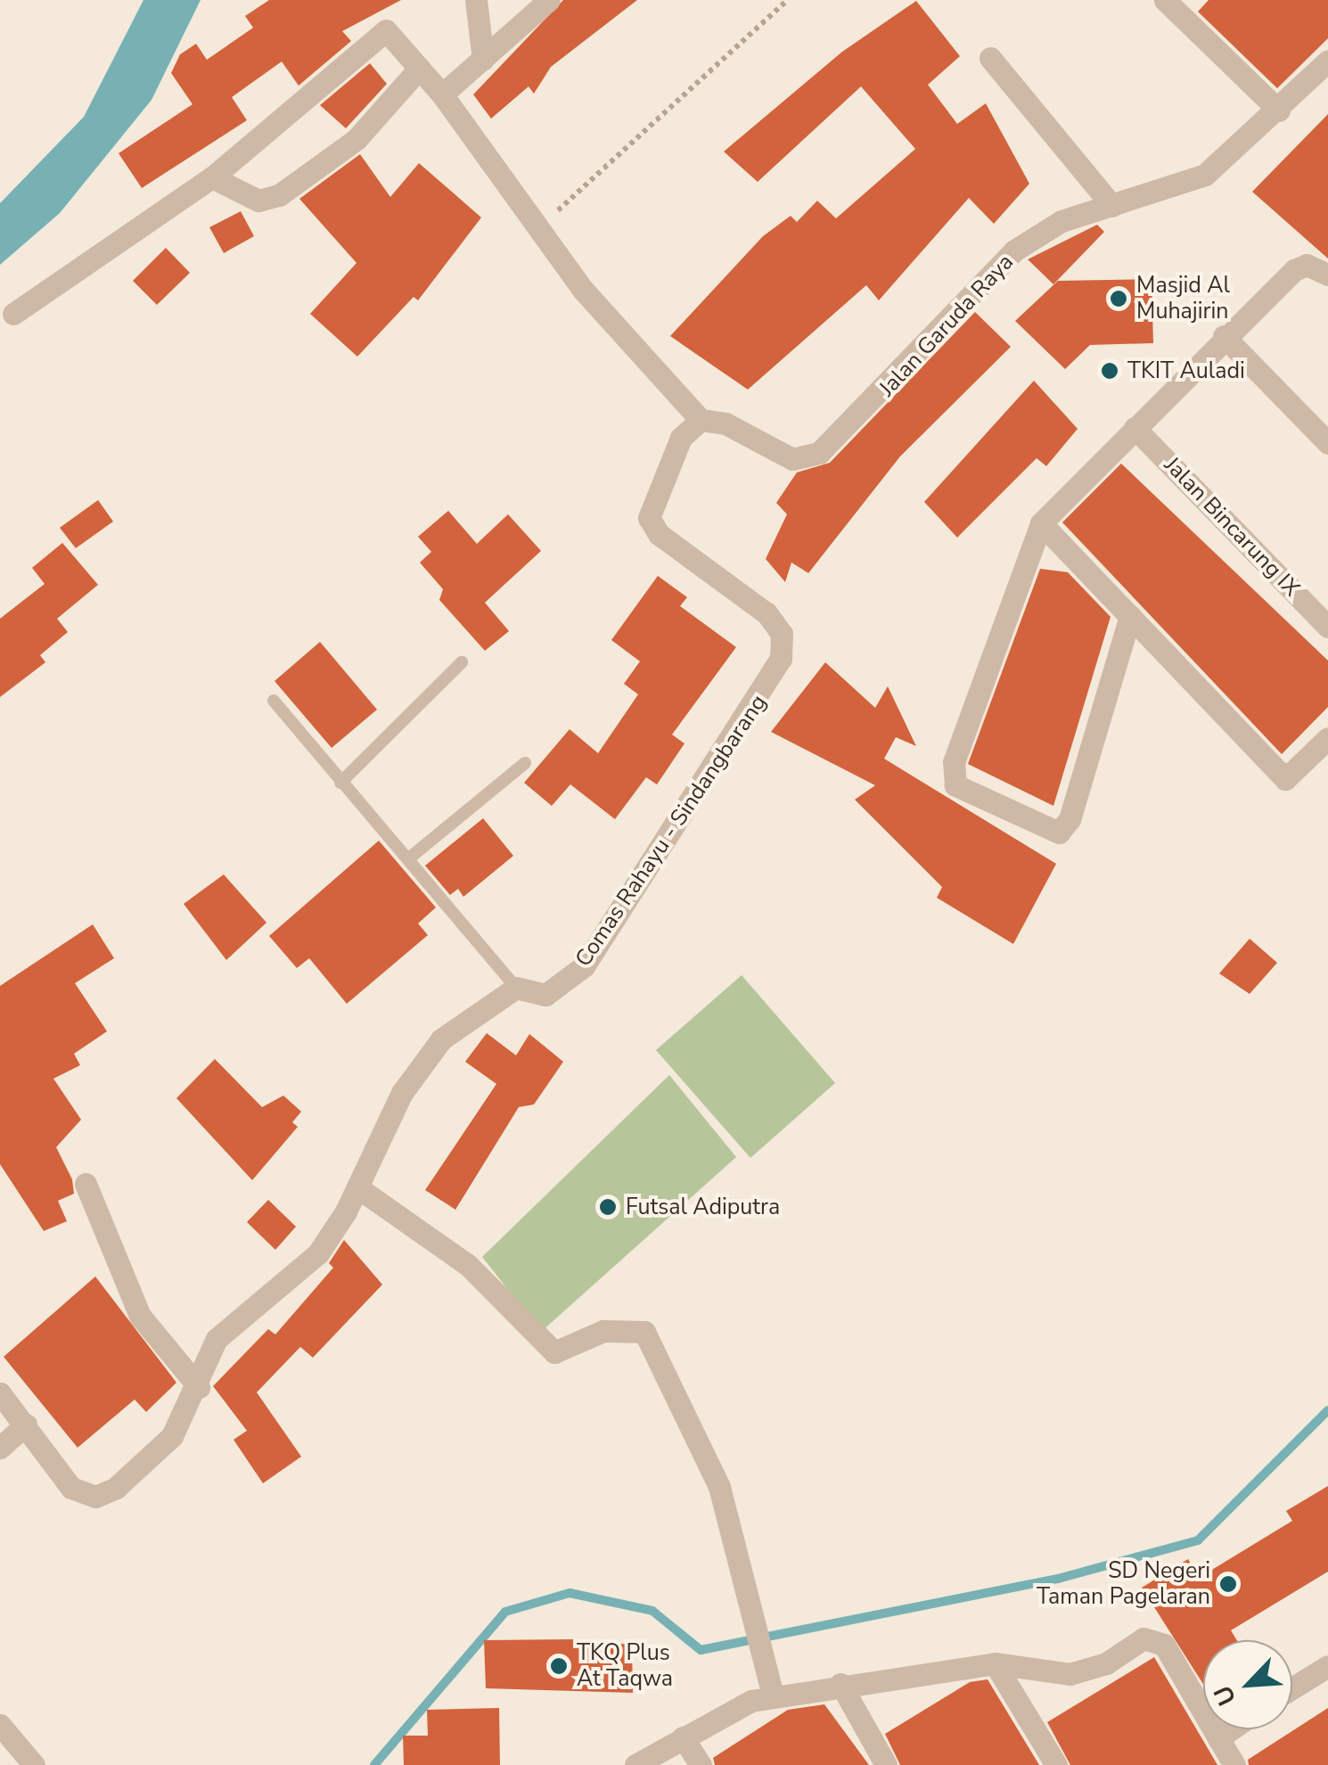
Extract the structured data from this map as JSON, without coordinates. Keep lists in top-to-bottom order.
{
  "streets": {
    "street": ["Jalan Garuda Raya", "Jalan Bincarung IX", "Comas Rahayu - Sindangbarang"]
  },
  "crossings": [
    ["Jalan Garuda Raya", "Comas Rahayu - Sindangbarang"]
  ],
  "places": [
    "Masjid Al Muhajirin",
    "TKIT Auladi",
    "Futsal Adiputra",
    "SD Negeri Taman Pagelaran",
    "TKQ Plus At Taqwa"
  ],
  "north": "bottom left"
}
